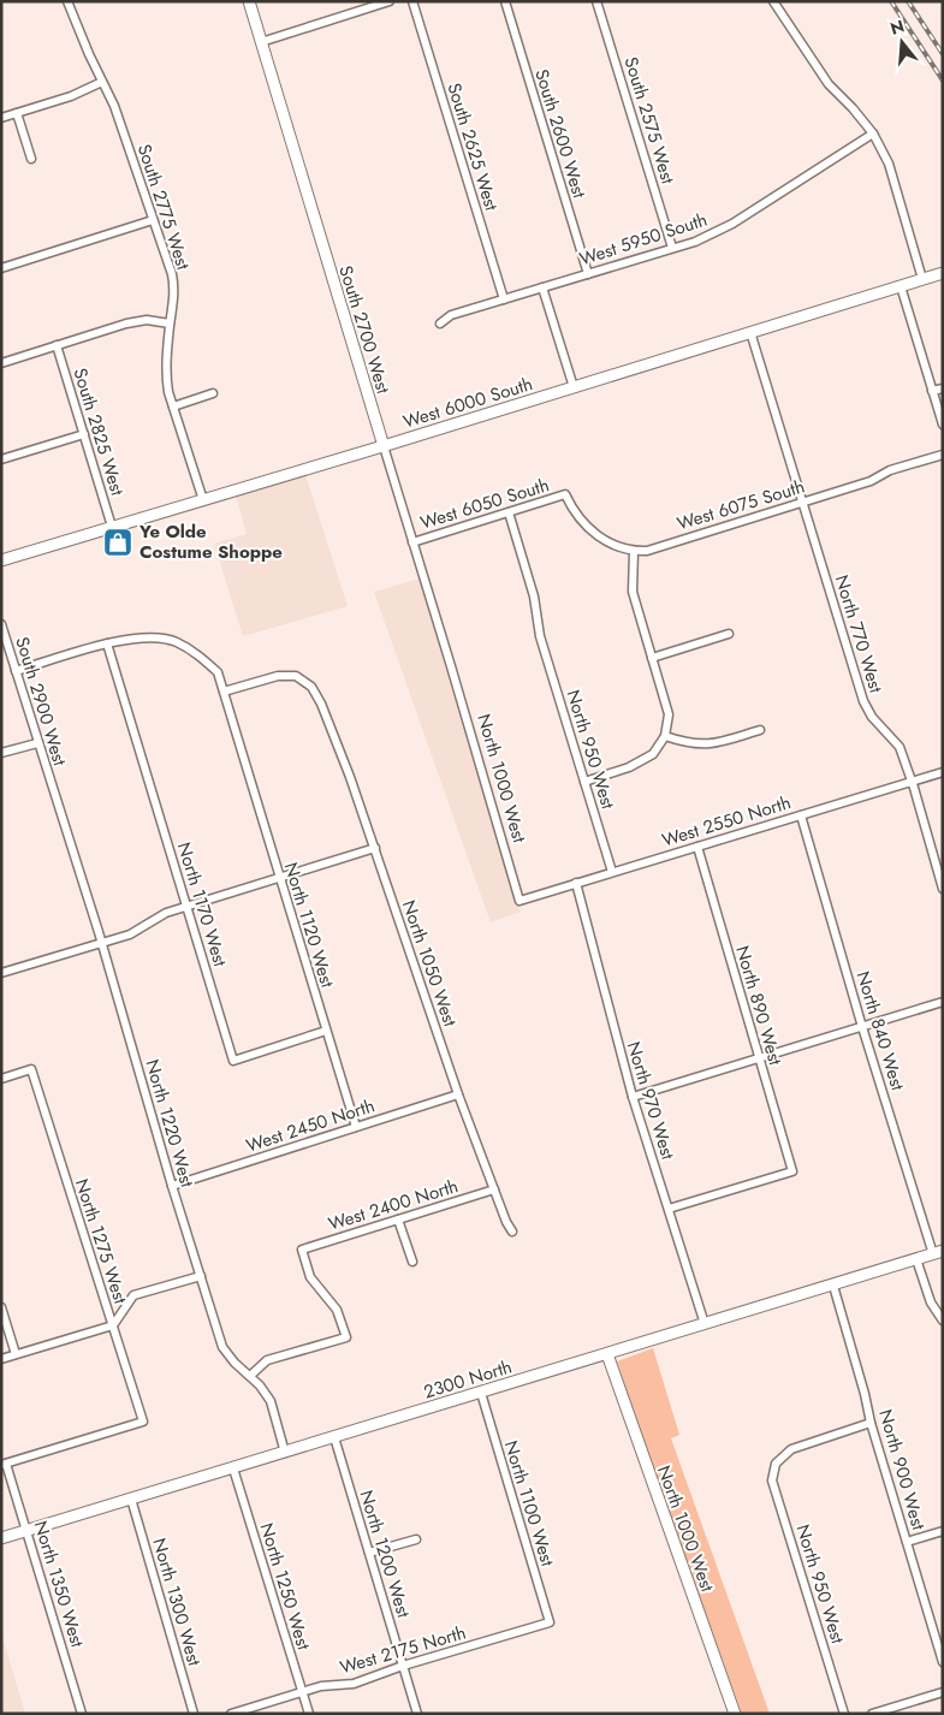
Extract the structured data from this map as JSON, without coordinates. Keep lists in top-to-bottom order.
{
  "streets": {
    "street": [
      "South 2575 West",
      "South 2600 West",
      "South 2625 West",
      "South 2775 West",
      "West 5950 South",
      "South 2700 West",
      "West 6000 South",
      "South 2825 West",
      "West 6050 South",
      "West 6075 South",
      "North 770 West",
      "South 2900 West",
      "North 950 West",
      "North 1000 West",
      "West 2550 North",
      "North 1170 West",
      "North 1120 West",
      "North 1050 West",
      "North 890 West",
      "North 840 West",
      "North 970 West",
      "North 1220 West",
      "West 2450 North",
      "West 2400 North",
      "North 1275 West",
      "2300 North",
      "North 900 West",
      "North 1100 West",
      "North 1200 West",
      "North 1350 West",
      "North 1250 West",
      "North 1300 West",
      "West 2175 North"
    ]
  },
  "crossings": [
    ["South 2575 West", "West 5950 South"],
    ["South 2600 West", "West 5950 South"],
    ["South 2625 West", "West 5950 South"],
    ["South 2775 West", "West 6000 South"],
    ["South 2700 West", "West 6000 South"],
    ["South 2700 West", "West 6050 South"],
    ["South 2700 West", "North 1000 West"],
    ["West 6000 South", "South 2825 West"],
    ["West 6000 South", "North 770 West"],
    ["West 6050 South", "West 6075 South"],
    ["West 6050 South", "North 950 West"],
    ["West 6075 South", "North 770 West"],
    ["North 770 West", "West 2550 North"],
    ["South 2900 West", "North 1220 West"],
    ["North 950 West", "West 2550 North"],
    ["North 950 West", "North 900 West"],
    ["North 1000 West", "West 2550 North"],
    ["North 1000 West", "2300 North"],
    ["West 2550 North", "North 890 West"],
    ["West 2550 North", "North 840 West"],
    ["West 2550 North", "North 970 West"],
    ["North 1170 West", "North 1120 West"],
    ["North 1120 West", "North 1050 West"],
    ["North 1120 West", "West 2450 North"],
    ["North 1050 West", "West 2450 North"],
    ["North 1050 West", "West 2400 North"],
    ["North 890 West", "North 970 West"],
    ["North 840 West", "2300 North"],
    ["North 970 West", "2300 North"],
    ["North 1220 West", "West 2450 North"],
    ["North 1220 West", "West 2400 North"],
    ["North 1220 West", "2300 North"],
    ["North 1275 West", "North 1350 West"],
    ["2300 North", "North 900 West"],
    ["2300 North", "North 1100 West"],
    ["2300 North", "North 1200 West"],
    ["2300 North", "North 1350 West"],
    ["2300 North", "North 1250 West"],
    ["2300 North", "North 1300 West"],
    ["North 1100 West", "West 2175 North"],
    ["North 1200 West", "West 2175 North"],
    ["North 1250 West", "West 2175 North"]
  ],
  "places": {
    "shop": ["Ye Olde Costume Shoppe"]
  },
  "north": "top"
}
